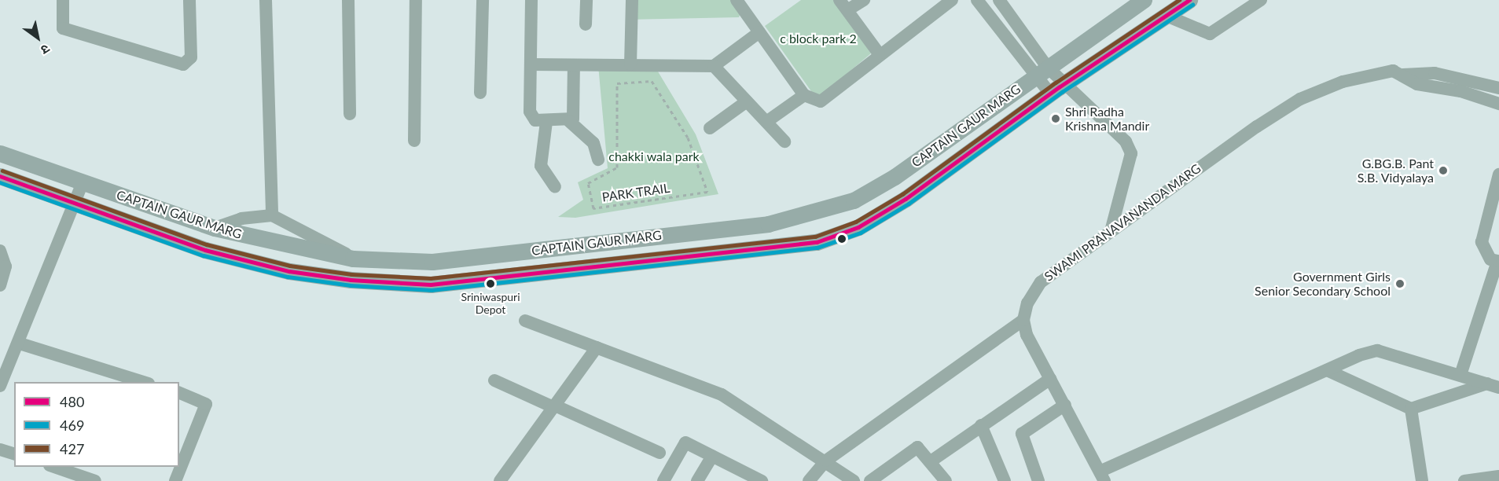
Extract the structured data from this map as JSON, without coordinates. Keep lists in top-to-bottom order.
{
  "streets": {
    "main road": ["CAPTAIN GAUR MARG"],
    "street": ["SWAMI PRANAVANANDA MARG"],
    "path": ["PARK TRAIL"]
  },
  "parks": ["c block park 2", "chakki wala park"],
  "places": [
    "Shri Radha Krishna Mandir",
    "G.BG.B. Pant S.B. Vidyalaya",
    "Sriniwaspuri Depot",
    "Government Girls Senior Secondary School"
  ],
  "lines": ["transit line 480", "transit line 427", "transit line 469"],
  "legend": ["480", "469", "427"],
  "north": "bottom right"
}
